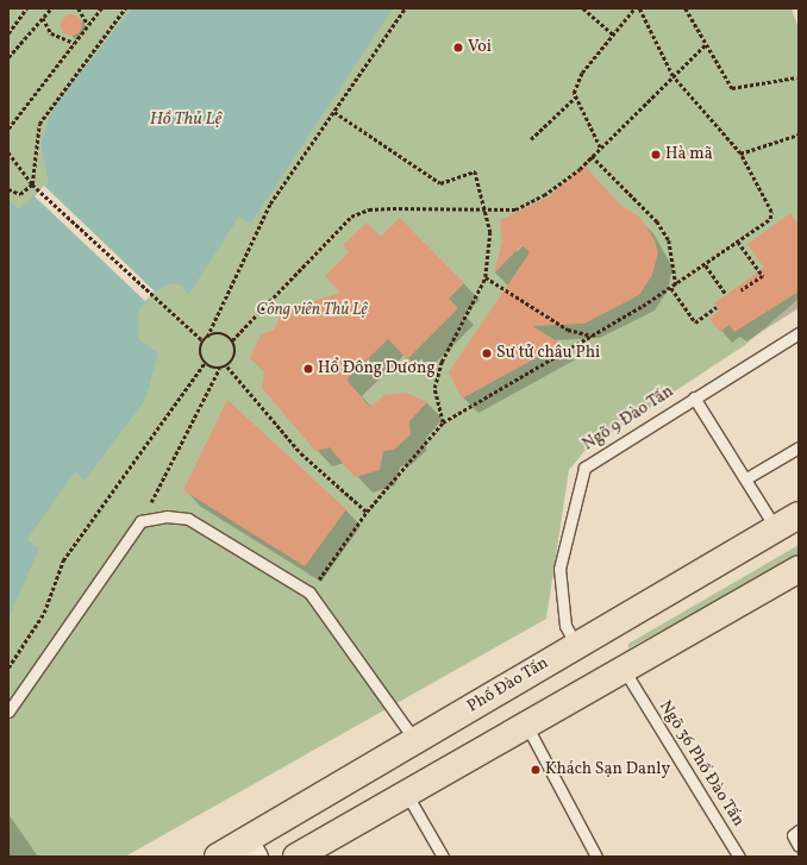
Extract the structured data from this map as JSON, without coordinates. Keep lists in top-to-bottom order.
{
  "streets": {
    "main road": ["Phố Đào Tấn"],
    "lane": ["Ngõ 9 Đào Tấn", "Ngõ 36 Phố Đào Tấn"]
  },
  "crossings": [
    ["Ngõ 9 Đào Tấn", "Phố Đào Tấn"]
  ],
  "water": ["Hồ Thủ Lệ"],
  "parks": ["Công viên Thủ Lệ"],
  "places": [
    "Voi",
    "Hà mã",
    "Sư tử châu Phi",
    "Hổ Đông Dương",
    "Khách Sạn Danly"
  ]
}
